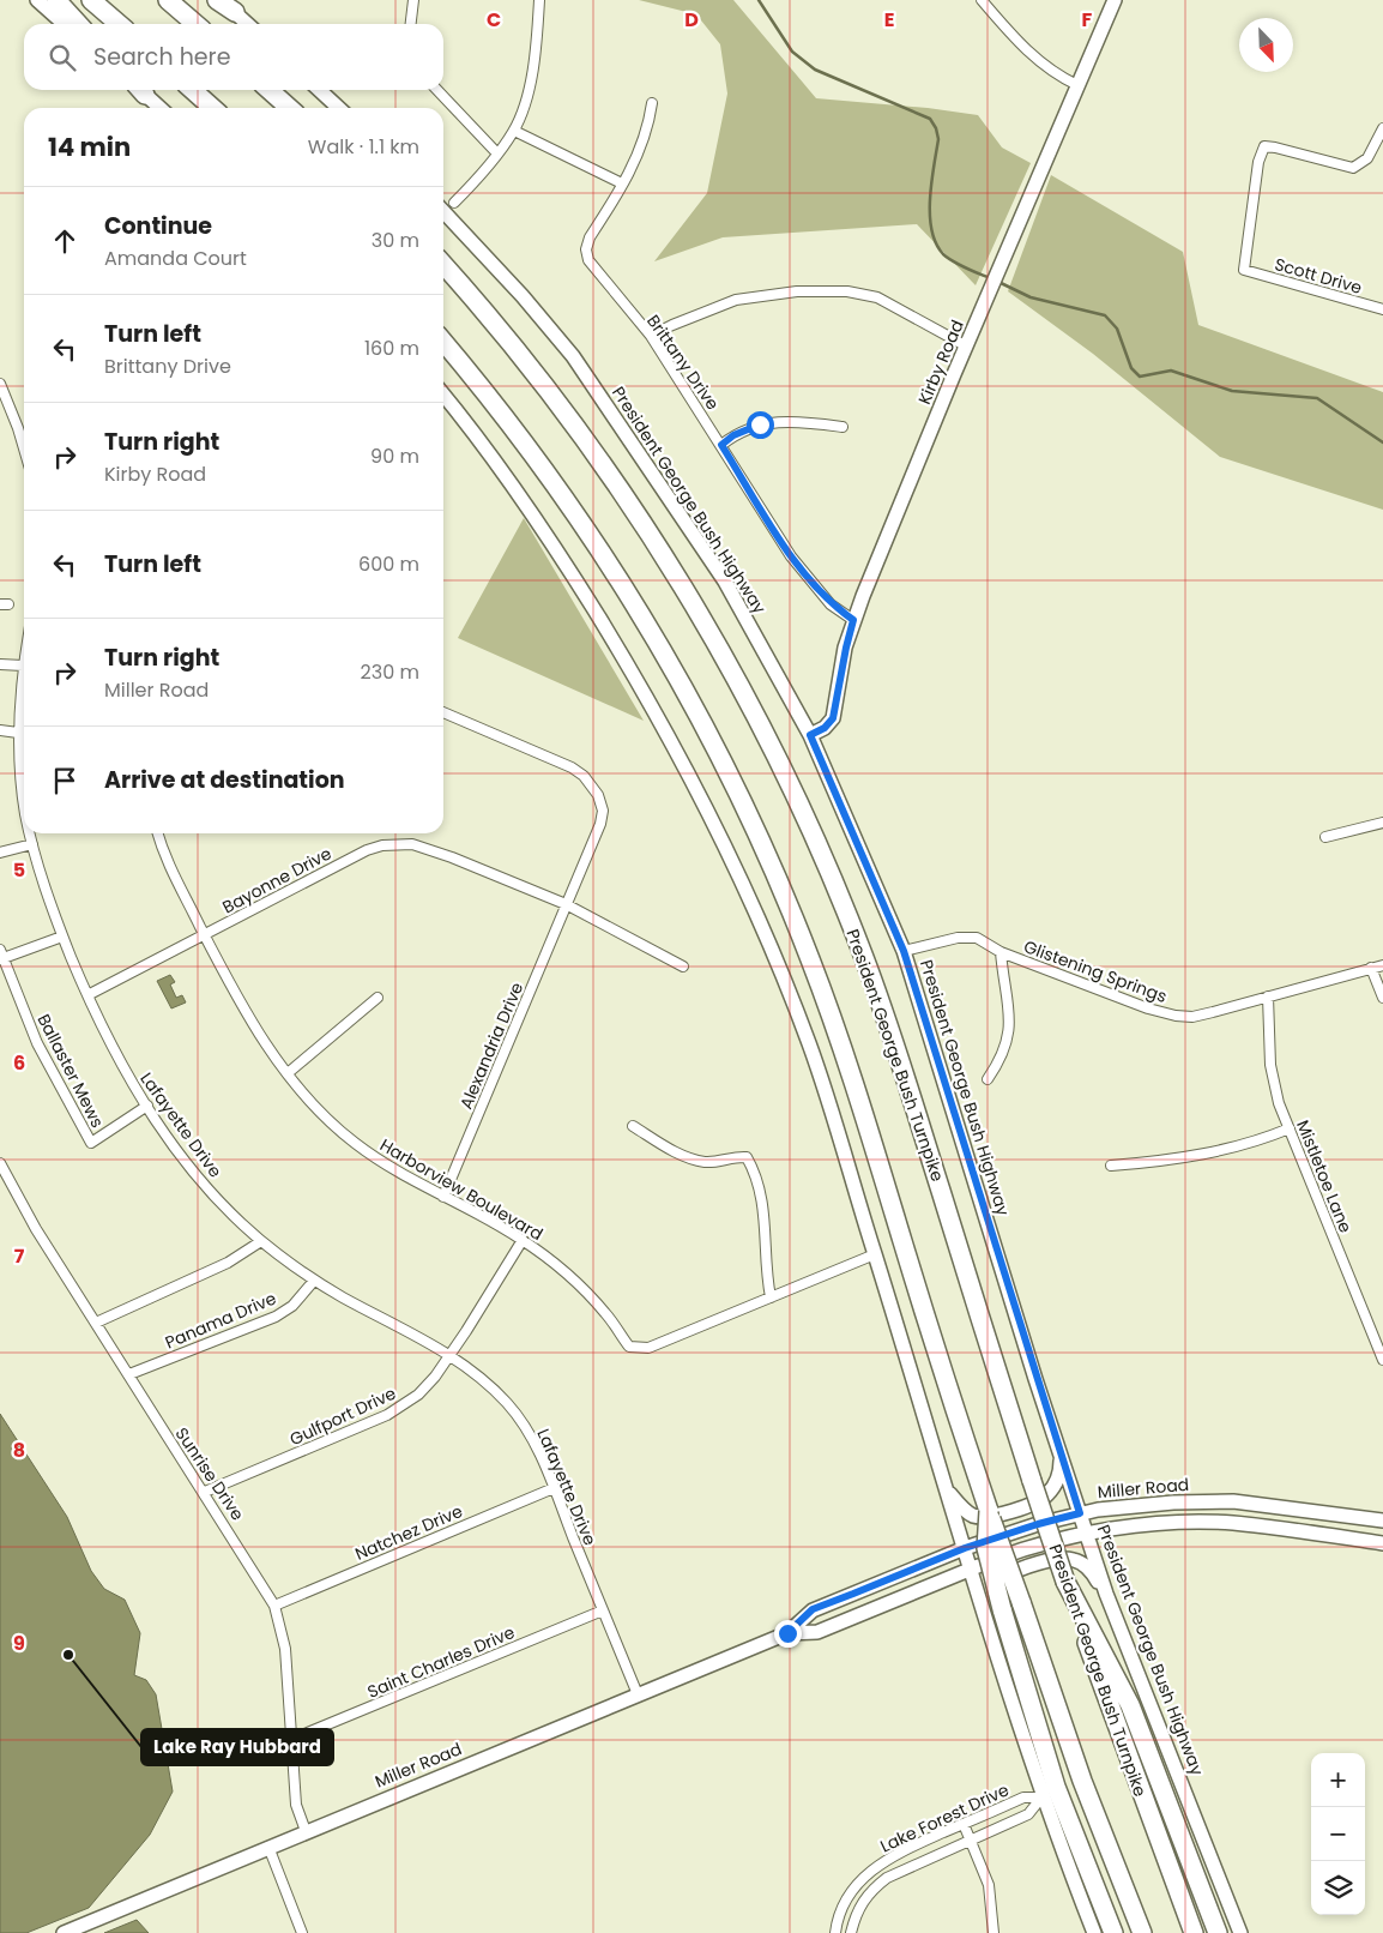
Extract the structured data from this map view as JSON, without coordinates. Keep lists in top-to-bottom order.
{
  "streets": {
    "highway": ["President George Bush Turnpike"],
    "main road": ["Kirby Road", "President George Bush Highway", "Miller Road"],
    "street": [
      "Scott Drive",
      "Brittany Drive",
      "Bayonne Drive",
      "Glistening Springs",
      "Alexandria Drive",
      "Ballaster Mews",
      "Lafayette Drive",
      "Mistletoe Lane",
      "Harborview Boulevard",
      "Panama Drive",
      "Gulfport Drive",
      "Sunrise Drive",
      "Natchez Drive",
      "Saint Charles Drive",
      "Lake Forest Drive"
    ]
  },
  "crossings": [
    ["Brittany Drive", "Kirby Road"],
    ["Kirby Road", "President George Bush Highway"],
    ["President George Bush Highway", "Glistening Springs"],
    ["President George Bush Highway", "Miller Road"],
    ["Bayonne Drive", "Alexandria Drive"],
    ["Bayonne Drive", "Lafayette Drive"],
    ["Bayonne Drive", "Harborview Boulevard"],
    ["Glistening Springs", "Mistletoe Lane"],
    ["Alexandria Drive", "Harborview Boulevard"],
    ["Ballaster Mews", "Lafayette Drive"],
    ["Lafayette Drive", "Panama Drive"],
    ["Lafayette Drive", "Gulfport Drive"],
    ["Lafayette Drive", "Miller Road"],
    ["Lafayette Drive", "Natchez Drive"],
    ["Lafayette Drive", "Saint Charles Drive"],
    ["Harborview Boulevard", "Gulfport Drive"],
    ["Panama Drive", "Sunrise Drive"],
    ["Gulfport Drive", "Sunrise Drive"],
    ["Sunrise Drive", "Miller Road"],
    ["Sunrise Drive", "Natchez Drive"],
    ["Sunrise Drive", "Saint Charles Drive"]
  ],
  "places": ["Lake Ray Hubbard"],
  "north": "bottom right",
  "page": {
    "search": "Search here",
    "heading": ["14 min", "Walk · 1.1 km"],
    "list": [
      ["Continue", "Amanda Court", "30 m"],
      ["Turn left", "Brittany Drive", "160 m"],
      ["Turn right", "Kirby Road", "90 m"],
      ["Turn left", "600 m"],
      ["Turn right", "Miller Road", "230 m"],
      "Arrive at destination"
    ],
    "map_buttons": ["+", "−"]
  },
  "grid": {
    "columns": [
      "C",
      "D",
      "E",
      "F"
    ],
    "rows": [
      "5",
      "6",
      "7",
      "8",
      "9"
    ]
  }
}
